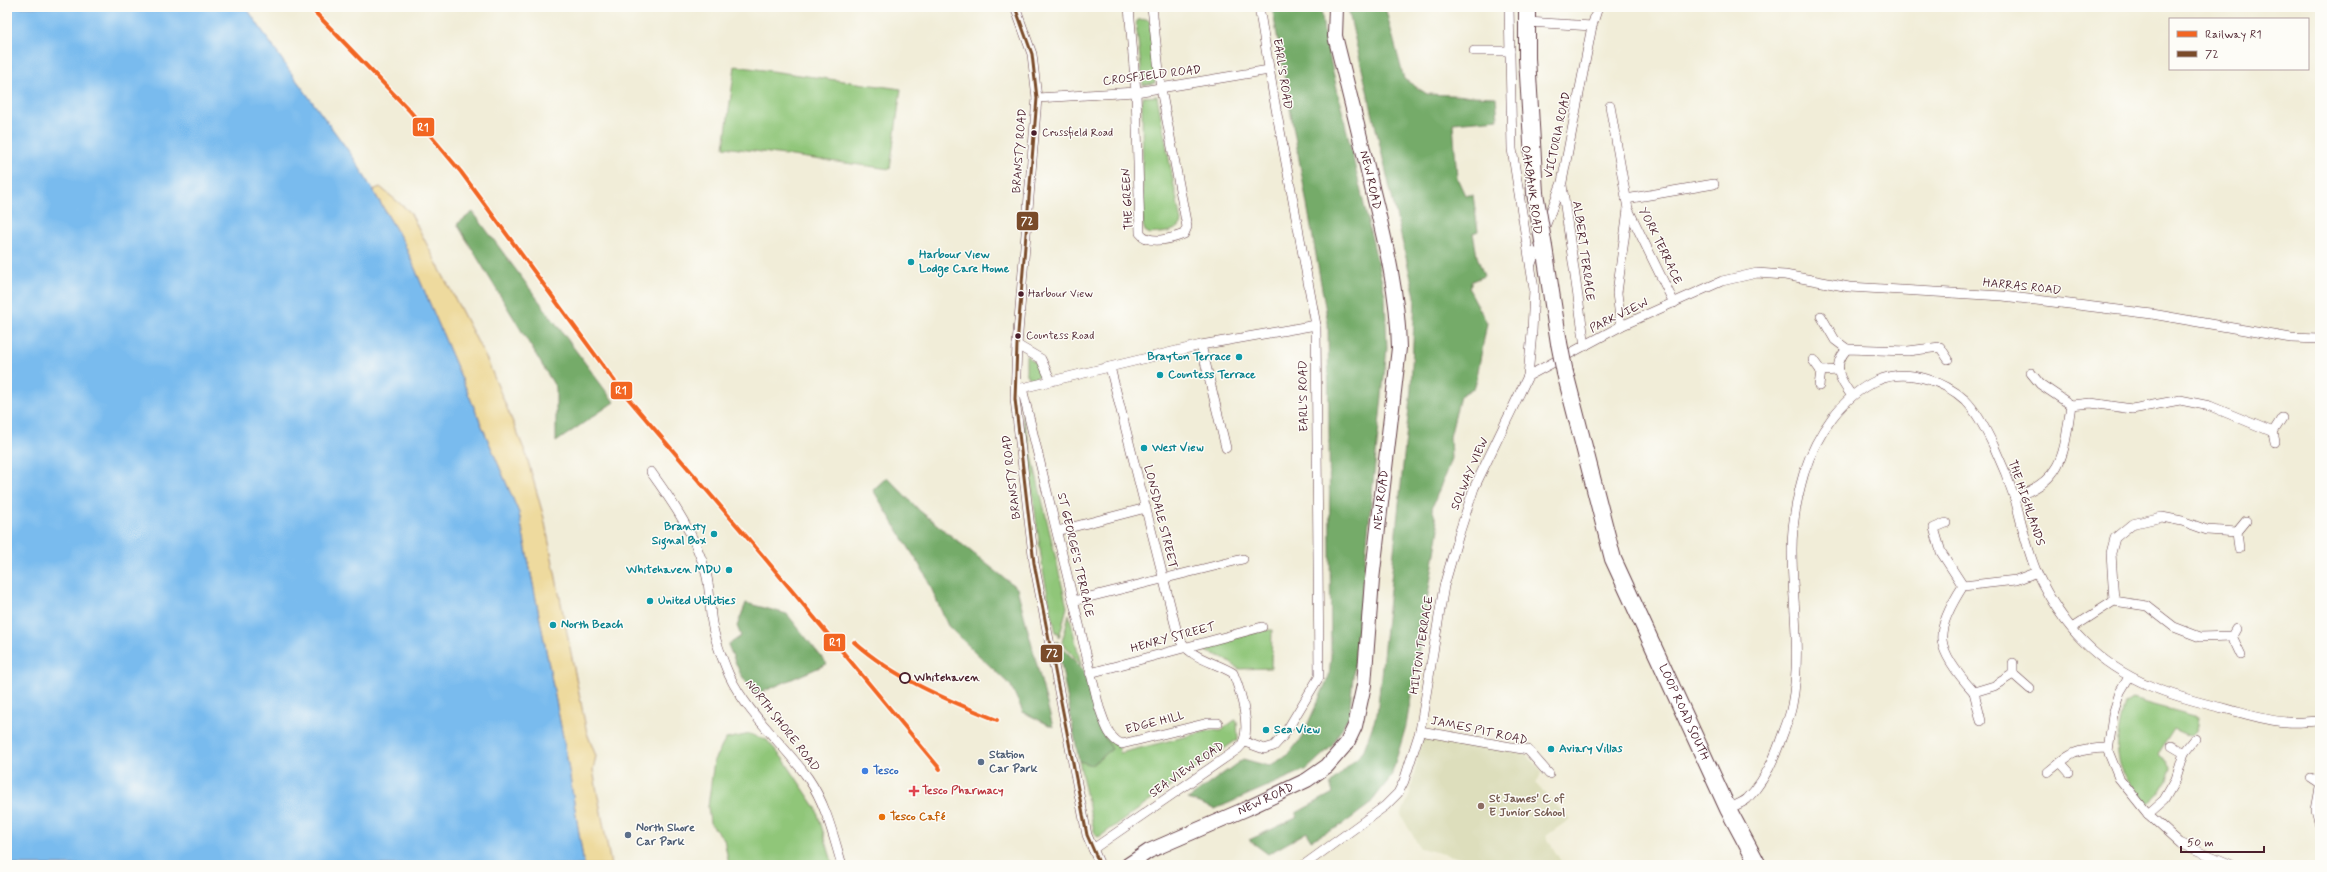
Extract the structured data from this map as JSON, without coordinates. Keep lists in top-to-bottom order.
{
  "streets": {
    "highway": ["LOOP ROAD SOUTH"],
    "main road": ["NEW ROAD"],
    "street": [
      "EARL'S ROAD",
      "CROSFIELD ROAD",
      "VICTORIA ROAD",
      "BRANSTY ROAD",
      "OAKBANK ROAD",
      "THE GREEN",
      "YORK TERRACE",
      "ALBERT TERRACE",
      "HARRAS ROAD",
      "PARK VIEW",
      "SOLWAY VIEW",
      "THE HIGHLANDS",
      "LONSDALE STREET",
      "ST GEORGE'S TERRACE",
      "HENRY STREET",
      "HILTON TERRACE",
      "EDGE HILL",
      "NORTH SHORE ROAD",
      "JAMES PIT ROAD",
      "SEA VIEW ROAD"
    ]
  },
  "crossings": [
    ["EARL'S ROAD", "CROSFIELD ROAD"],
    ["EARL'S ROAD", "SEA VIEW ROAD"],
    ["CROSFIELD ROAD", "BRANSTY ROAD"],
    ["CROSFIELD ROAD", "THE GREEN"],
    ["VICTORIA ROAD", "OAKBANK ROAD"],
    ["VICTORIA ROAD", "ALBERT TERRACE"],
    ["BRANSTY ROAD", "ST GEORGE'S TERRACE"],
    ["BRANSTY ROAD", "SEA VIEW ROAD"],
    ["OAKBANK ROAD", "PARK VIEW"],
    ["OAKBANK ROAD", "SOLWAY VIEW"],
    ["YORK TERRACE", "PARK VIEW"],
    ["ALBERT TERRACE", "PARK VIEW"],
    ["HARRAS ROAD", "PARK VIEW"],
    ["PARK VIEW", "SOLWAY VIEW"],
    ["SOLWAY VIEW", "HILTON TERRACE"],
    ["THE HIGHLANDS", "LOOP ROAD SOUTH"],
    ["LONSDALE STREET", "HENRY STREET"],
    ["ST GEORGE'S TERRACE", "HENRY STREET"],
    ["ST GEORGE'S TERRACE", "EDGE HILL"],
    ["HILTON TERRACE", "JAMES PIT ROAD"]
  ],
  "places": {
    "other": [
      "Crossfield Road",
      "Harbour View Lodge Care Home",
      "Harbour View",
      "Countess Road",
      "Brayton Terrace",
      "Countess Terrace",
      "West View",
      "Bransty Signal Box",
      "Whitehaven MDU",
      "United Utilities",
      "North Beach",
      "Whitehaven",
      "Sea View",
      "Aviary Villas",
      "Station Car Park",
      "Tesco",
      "St James' C of E Junior School",
      "Tesco Café",
      "North Shore Car Park"
    ],
    "health": ["Tesco Pharmacy"]
  },
  "lines": ["rail line R1", "transit line 72"],
  "legend": ["Railway R1", "72"],
  "scale_bar": "50 m"
}
